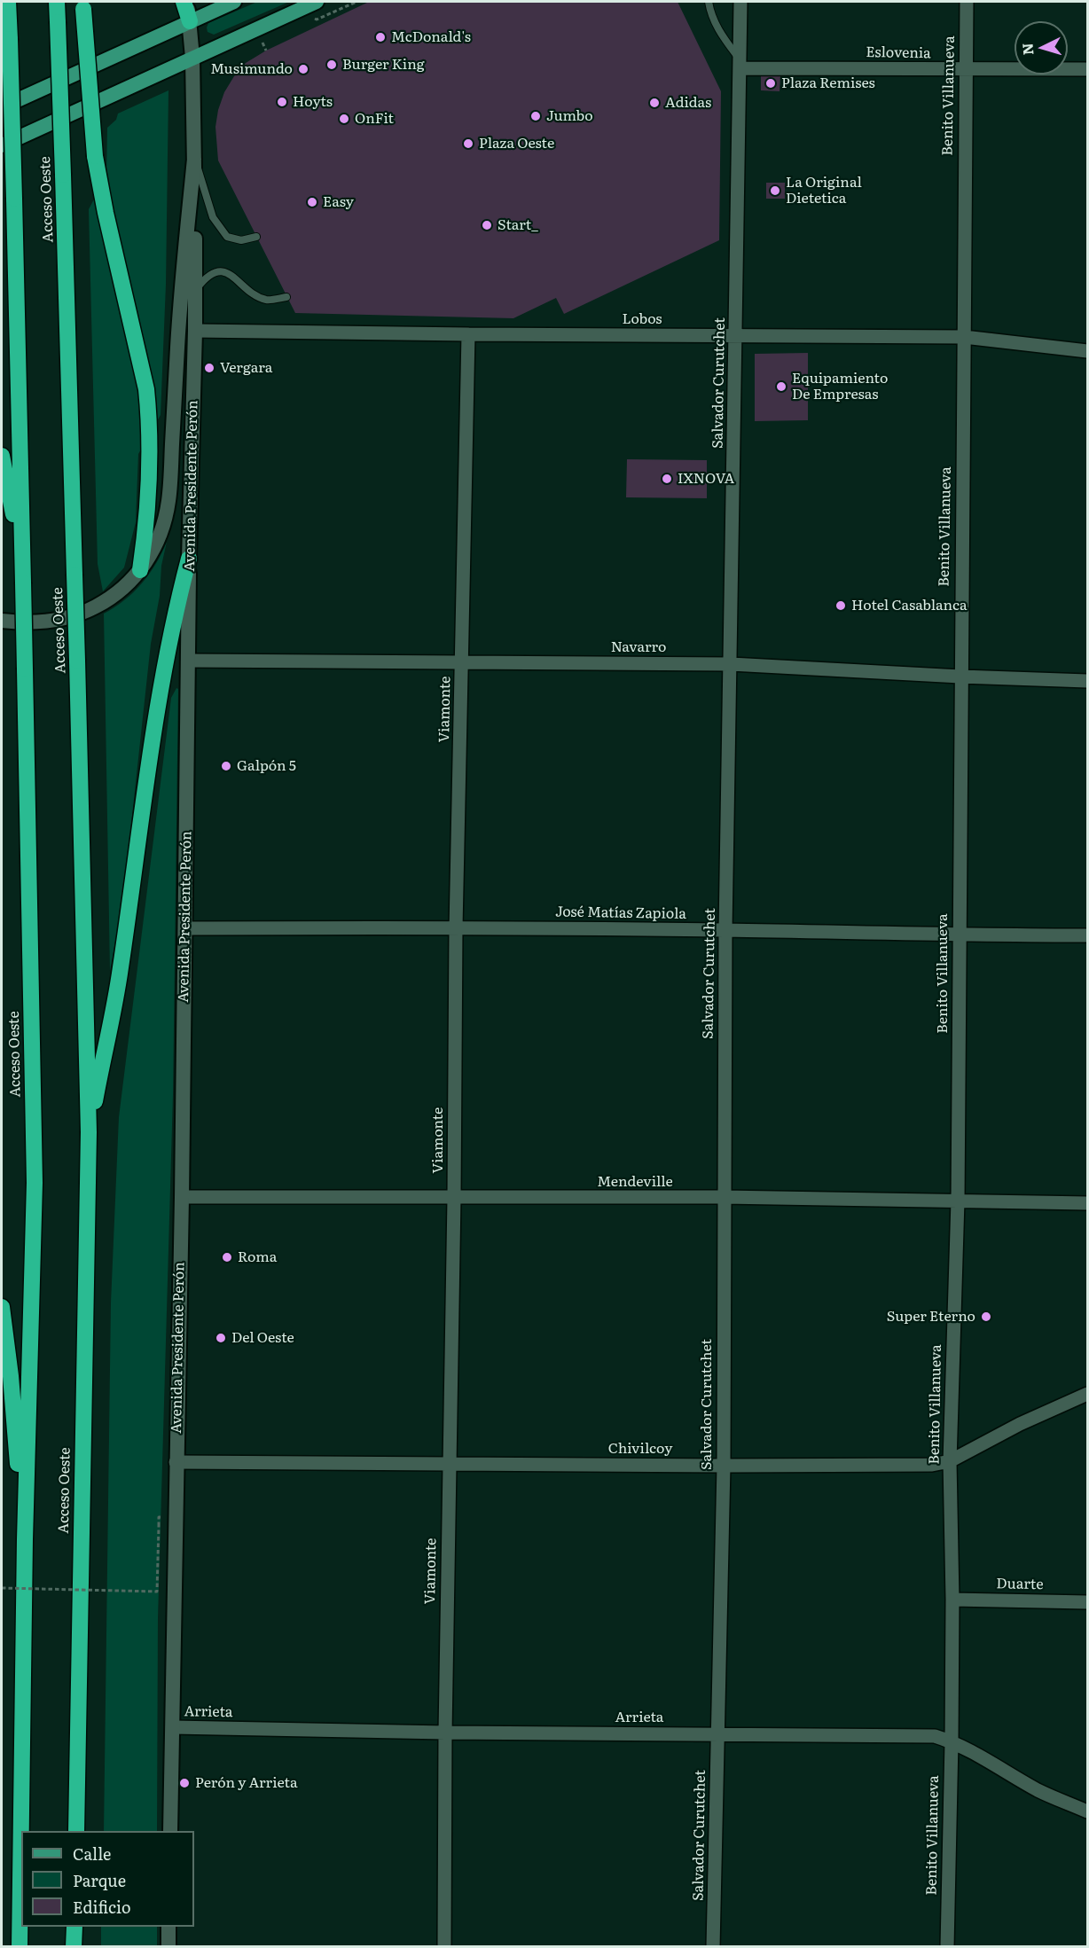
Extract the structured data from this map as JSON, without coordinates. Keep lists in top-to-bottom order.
{
  "streets": {
    "highway": ["Acceso Oeste"],
    "street": [
      "Eslovenia",
      "Benito Villanueva",
      "Lobos",
      "Salvador Curutchet",
      "Avenida Presidente Perón",
      "Navarro",
      "Viamonte",
      "José Matías Zapiola",
      "Mendeville",
      "Chivilcoy",
      "Duarte",
      "Arrieta"
    ]
  },
  "crossings": [
    ["Eslovenia", "Benito Villanueva"],
    ["Eslovenia", "Salvador Curutchet"],
    ["Benito Villanueva", "Lobos"],
    ["Benito Villanueva", "Navarro"],
    ["Benito Villanueva", "José Matías Zapiola"],
    ["Benito Villanueva", "Mendeville"],
    ["Benito Villanueva", "Chivilcoy"],
    ["Benito Villanueva", "Duarte"],
    ["Benito Villanueva", "Arrieta"],
    ["Lobos", "Salvador Curutchet"],
    ["Lobos", "Avenida Presidente Perón"],
    ["Lobos", "Viamonte"],
    ["Salvador Curutchet", "Navarro"],
    ["Salvador Curutchet", "José Matías Zapiola"],
    ["Salvador Curutchet", "Mendeville"],
    ["Salvador Curutchet", "Chivilcoy"],
    ["Salvador Curutchet", "Arrieta"],
    ["Avenida Presidente Perón", "Navarro"],
    ["Avenida Presidente Perón", "José Matías Zapiola"],
    ["Avenida Presidente Perón", "Mendeville"],
    ["Avenida Presidente Perón", "Chivilcoy"],
    ["Avenida Presidente Perón", "Arrieta"],
    ["Navarro", "Viamonte"],
    ["Viamonte", "José Matías Zapiola"],
    ["Viamonte", "Mendeville"],
    ["Viamonte", "Chivilcoy"],
    ["Viamonte", "Arrieta"]
  ],
  "places": [
    "McDonald's",
    "Burger King",
    "Musimundo",
    "Plaza Remises",
    "Hoyts",
    "Adidas",
    "Jumbo",
    "OnFit",
    "Plaza Oeste",
    "La Original Dietetica",
    "Easy",
    "Start_",
    "Vergara",
    "Equipamiento De Empresas",
    "IXNOVA",
    "Hotel Casablanca",
    "Galpón 5",
    "Roma",
    "Super Eterno",
    "Del Oeste",
    "Perón y Arrieta"
  ],
  "legend": ["Calle", "Parque", "Edificio"],
  "north": "left"
}
